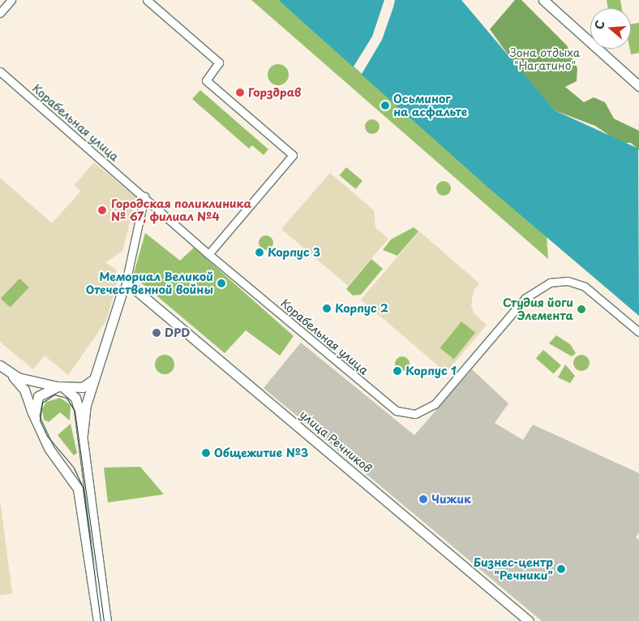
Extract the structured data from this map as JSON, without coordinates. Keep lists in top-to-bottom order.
{
  "streets": {
    "street": ["Корабельная улица", "улица Речников"]
  },
  "parks": ["Зона отдыха \"Нагатино\""],
  "places": [
    "Горздрав",
    "Осьминог на асфальте",
    "Городская поликлиника № 67, филиал №4",
    "Корпус 3",
    "Мемориал Великой Отечественной войны",
    "Корпус 2",
    "Студия йоги Элемента",
    "DPD",
    "Корпус 1",
    "Общежитие №3",
    "Чижик",
    "Бизнес-центр \"Речники\""
  ],
  "north": "left"
}
